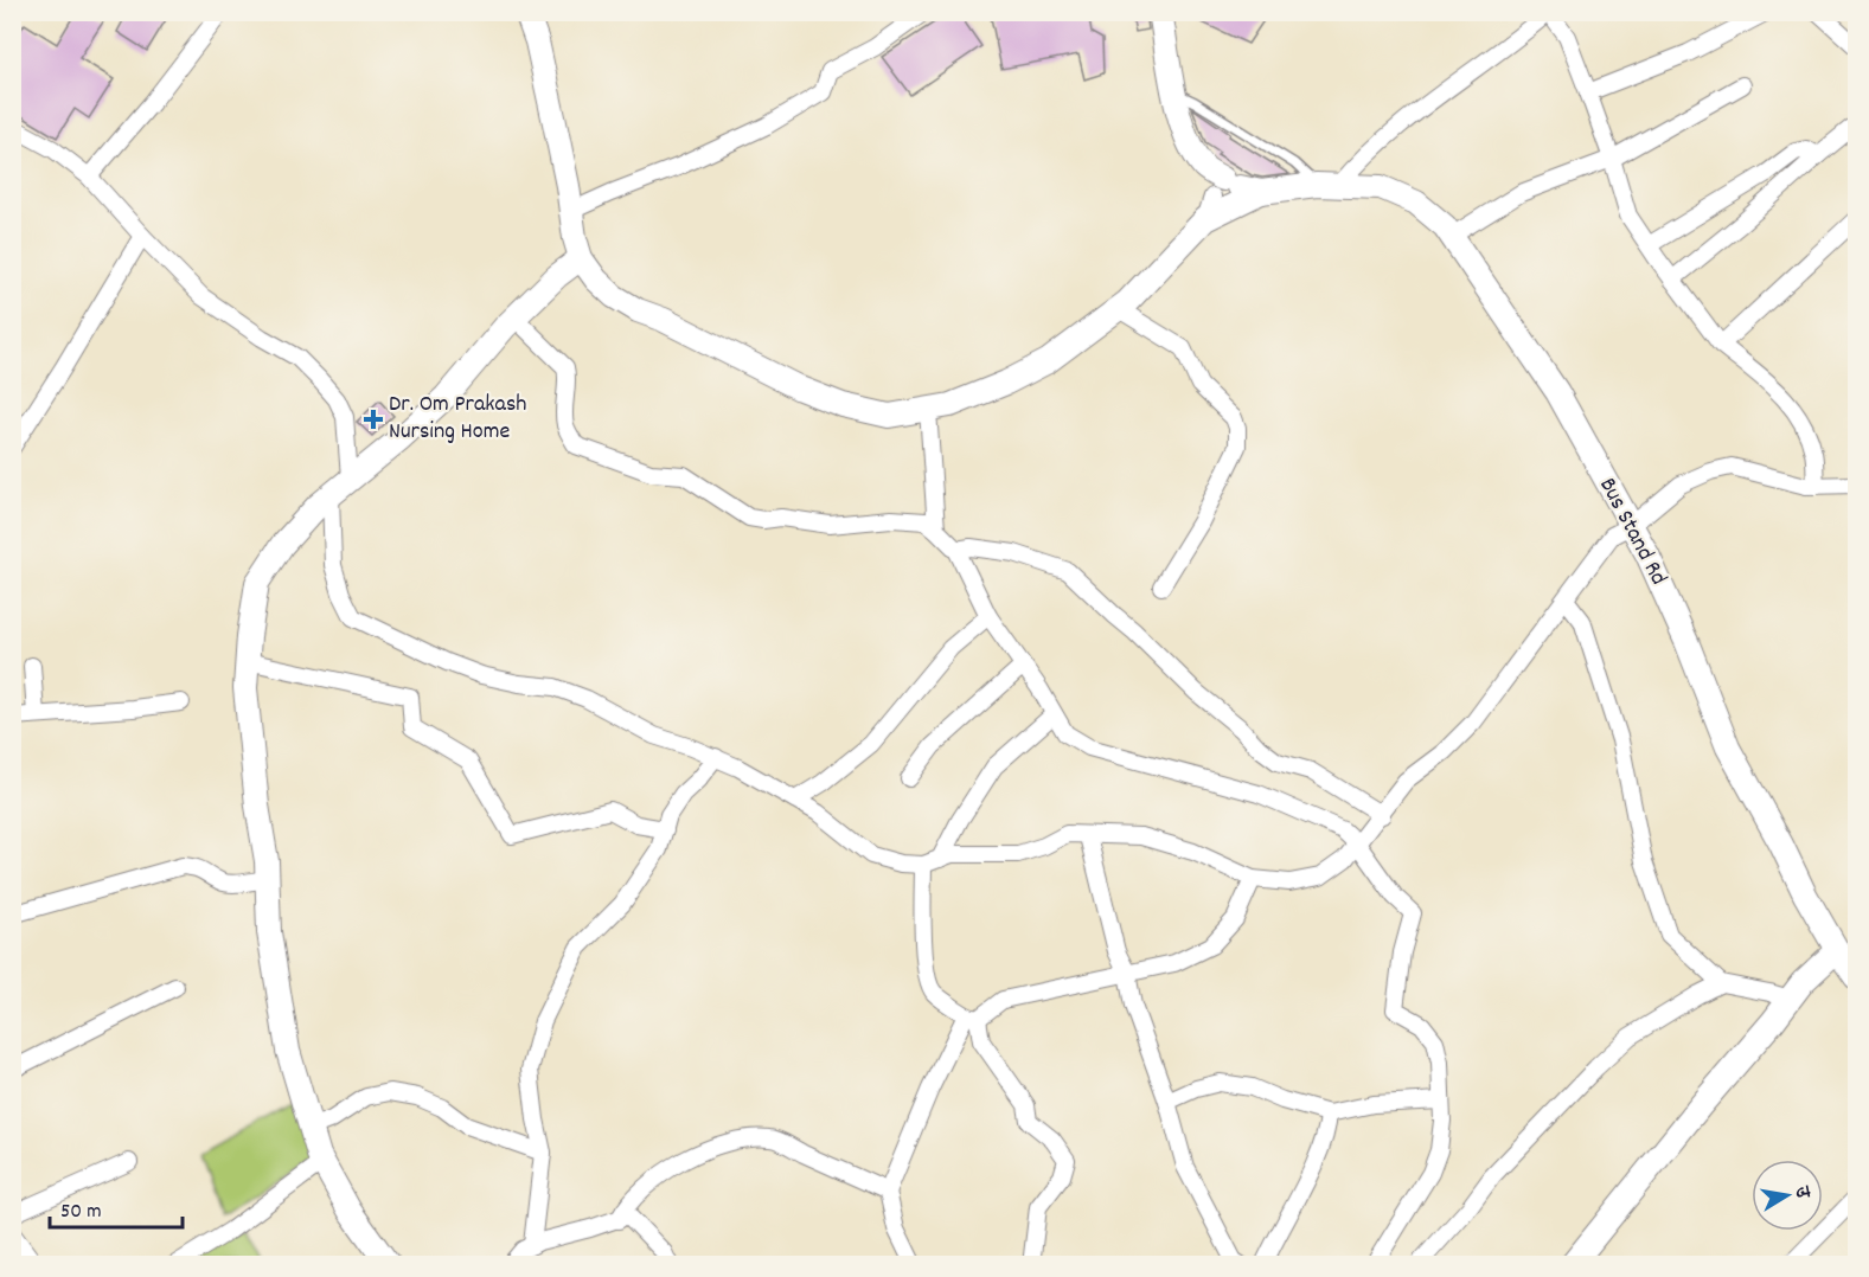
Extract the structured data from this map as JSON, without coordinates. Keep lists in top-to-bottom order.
{
  "streets": {
    "street": ["Bus Stand Rd"]
  },
  "places": {
    "health": ["Dr. Om Prakash Nursing Home"]
  },
  "scale_bar": "50 m",
  "north": "right"
}
